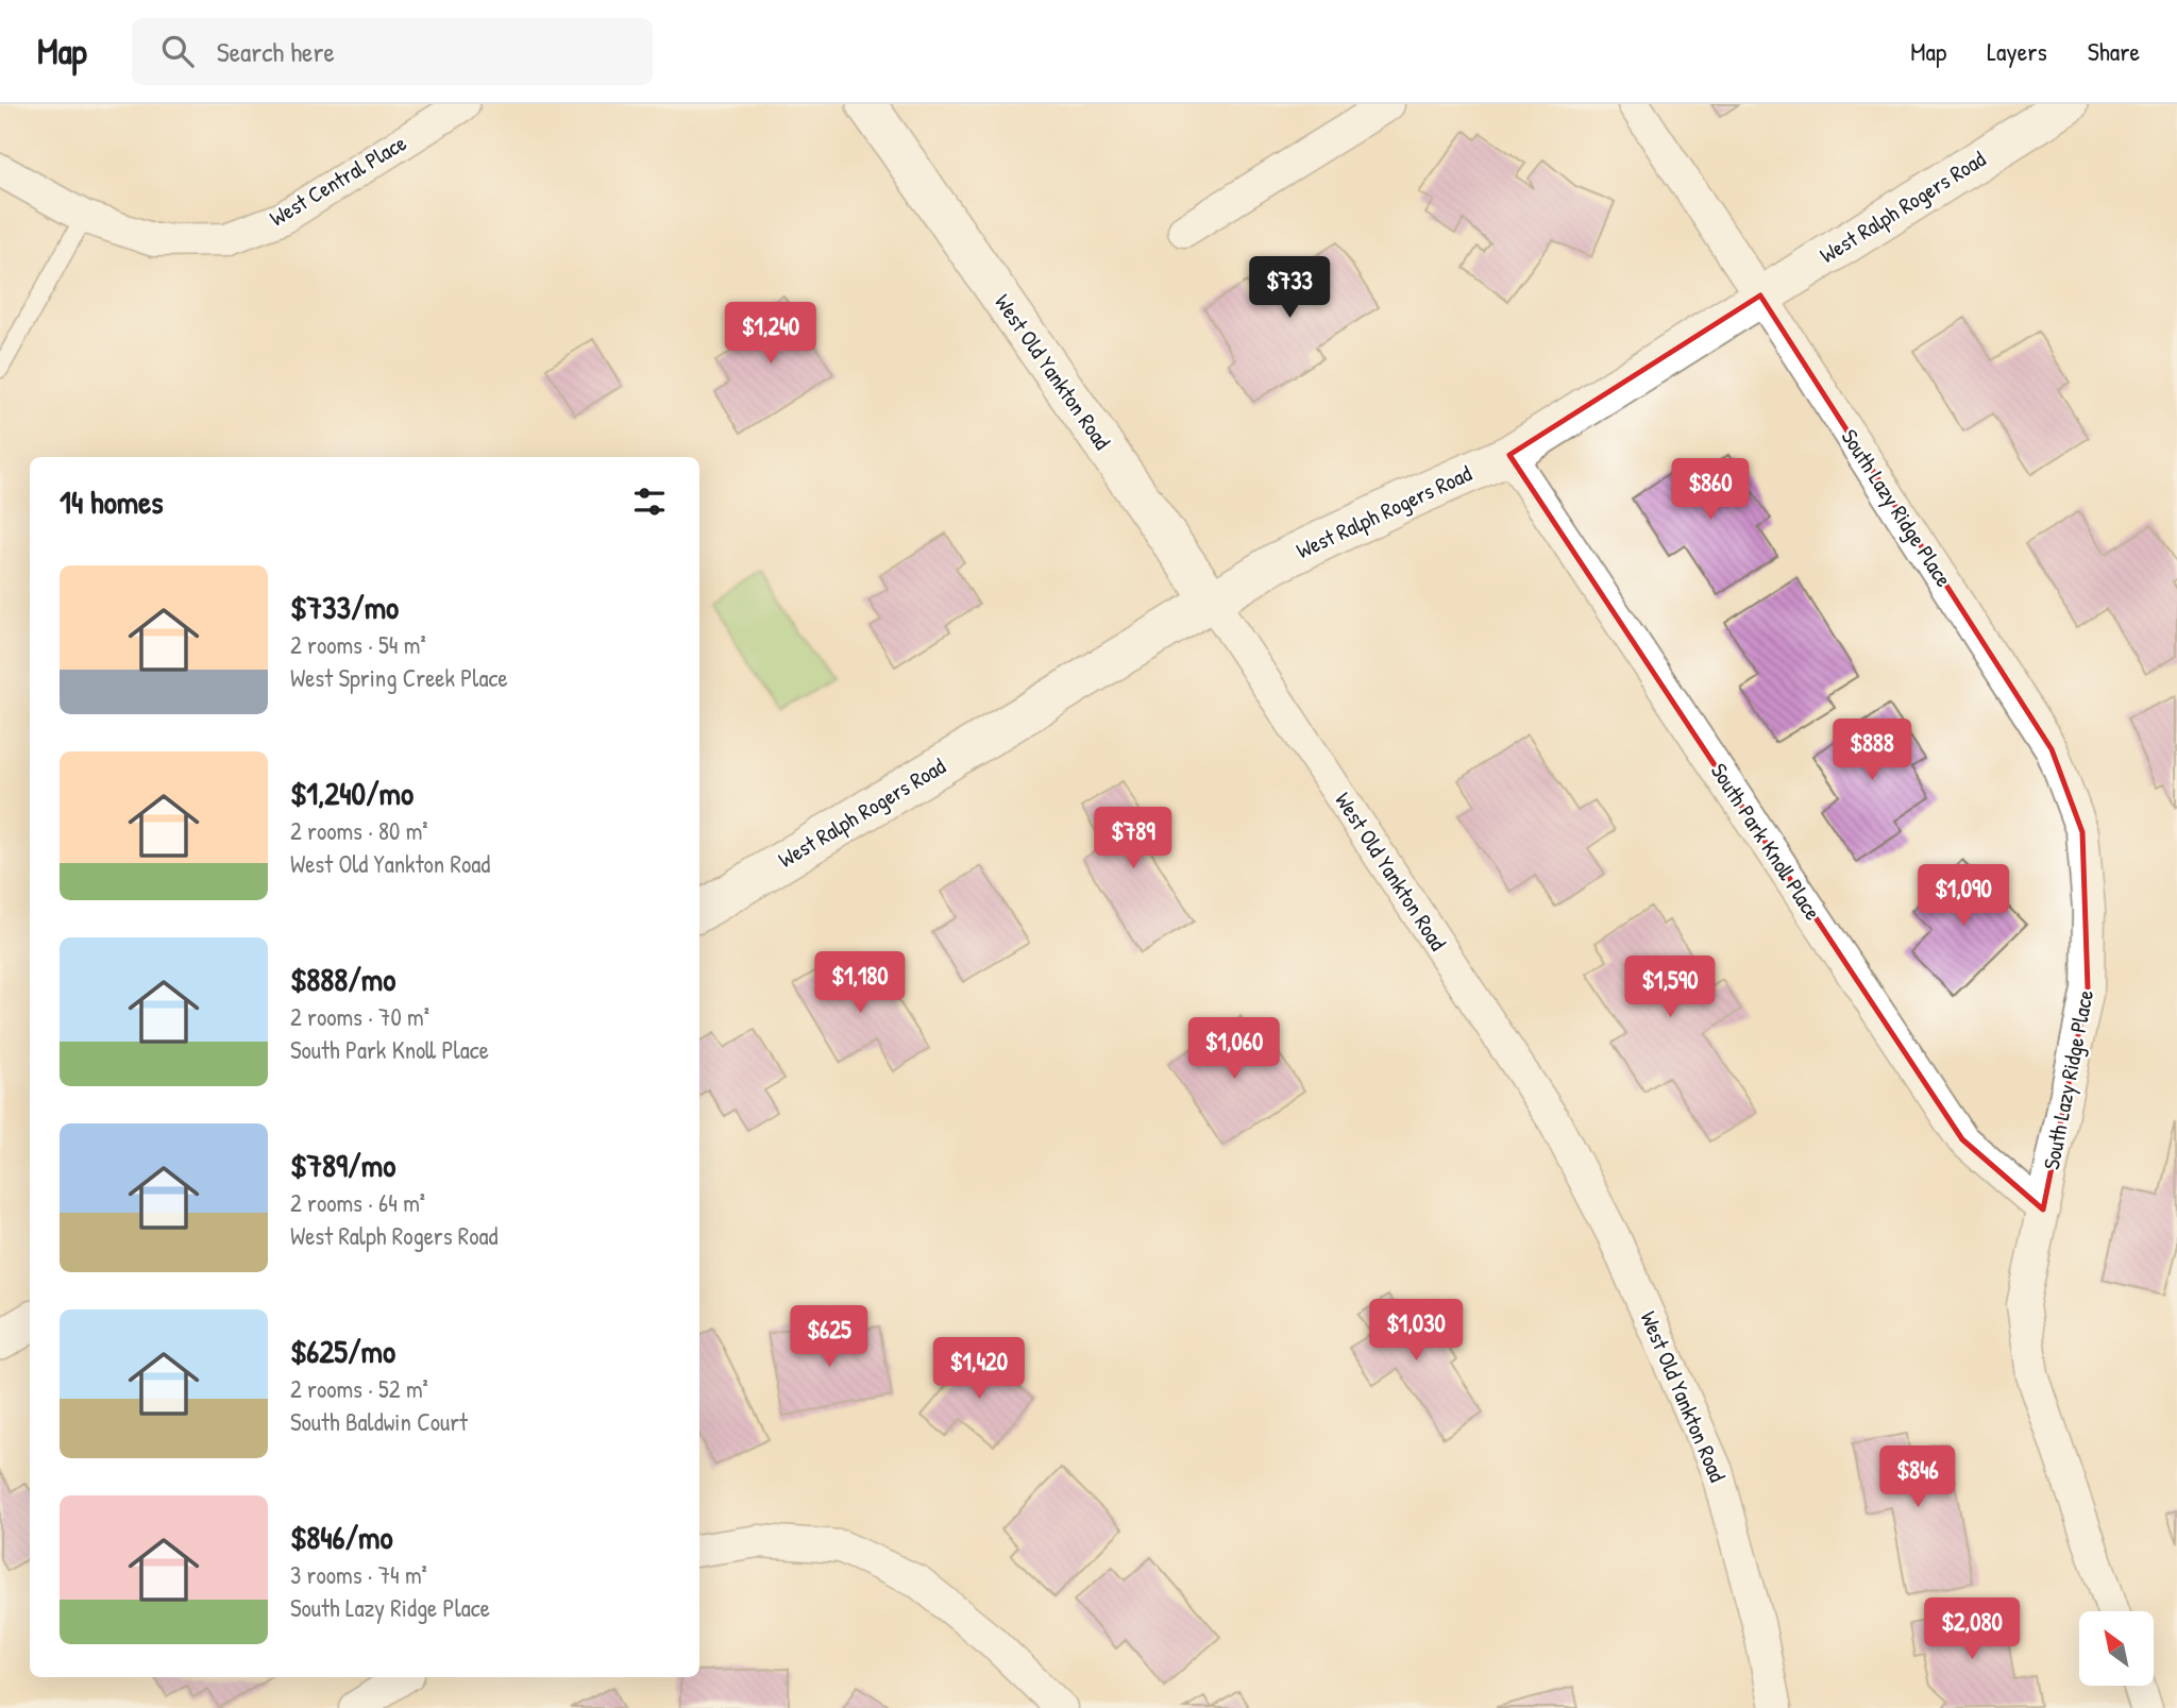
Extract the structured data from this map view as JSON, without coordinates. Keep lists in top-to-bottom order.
{
  "streets": {
    "street": [
      "West Central Place",
      "West Ralph Rogers Road",
      "West Old Yankton Road",
      "South Lazy Ridge Place",
      "South Park Knoll Place"
    ]
  },
  "crossings": [
    ["West Ralph Rogers Road", "West Old Yankton Road"],
    ["West Ralph Rogers Road", "South Lazy Ridge Place"],
    ["West Ralph Rogers Road", "South Park Knoll Place"],
    ["South Lazy Ridge Place", "South Park Knoll Place"]
  ],
  "north": "top left",
  "page": {
    "header": "Map",
    "search": "Search here",
    "nav": ["Map", "Layers", "Share"],
    "price": [
      "$733",
      "$1,240",
      "$860",
      "$888",
      "$789",
      "$1,090",
      "$1,180",
      "$1,590",
      "$1,060",
      "$1,030",
      "$625",
      "$1,420",
      "$846",
      "$2,080"
    ],
    "heading": "14 homes",
    "list": [
      {
        "name": "$733/mo",
        "note": "2 rooms · 54 m² · West Spring Creek Place"
      },
      {
        "name": "$1,240/mo",
        "note": "2 rooms · 80 m² · West Old Yankton Road"
      },
      {
        "name": "$888/mo",
        "note": "2 rooms · 70 m² · South Park Knoll Place"
      },
      {
        "name": "$789/mo",
        "note": "2 rooms · 64 m² · West Ralph Rogers Road"
      },
      {
        "name": "$625/mo",
        "note": "2 rooms · 52 m² · South Baldwin Court"
      },
      {
        "name": "$846/mo",
        "note": "3 rooms · 74 m² · South Lazy Ridge Place"
      }
    ]
  }
}
